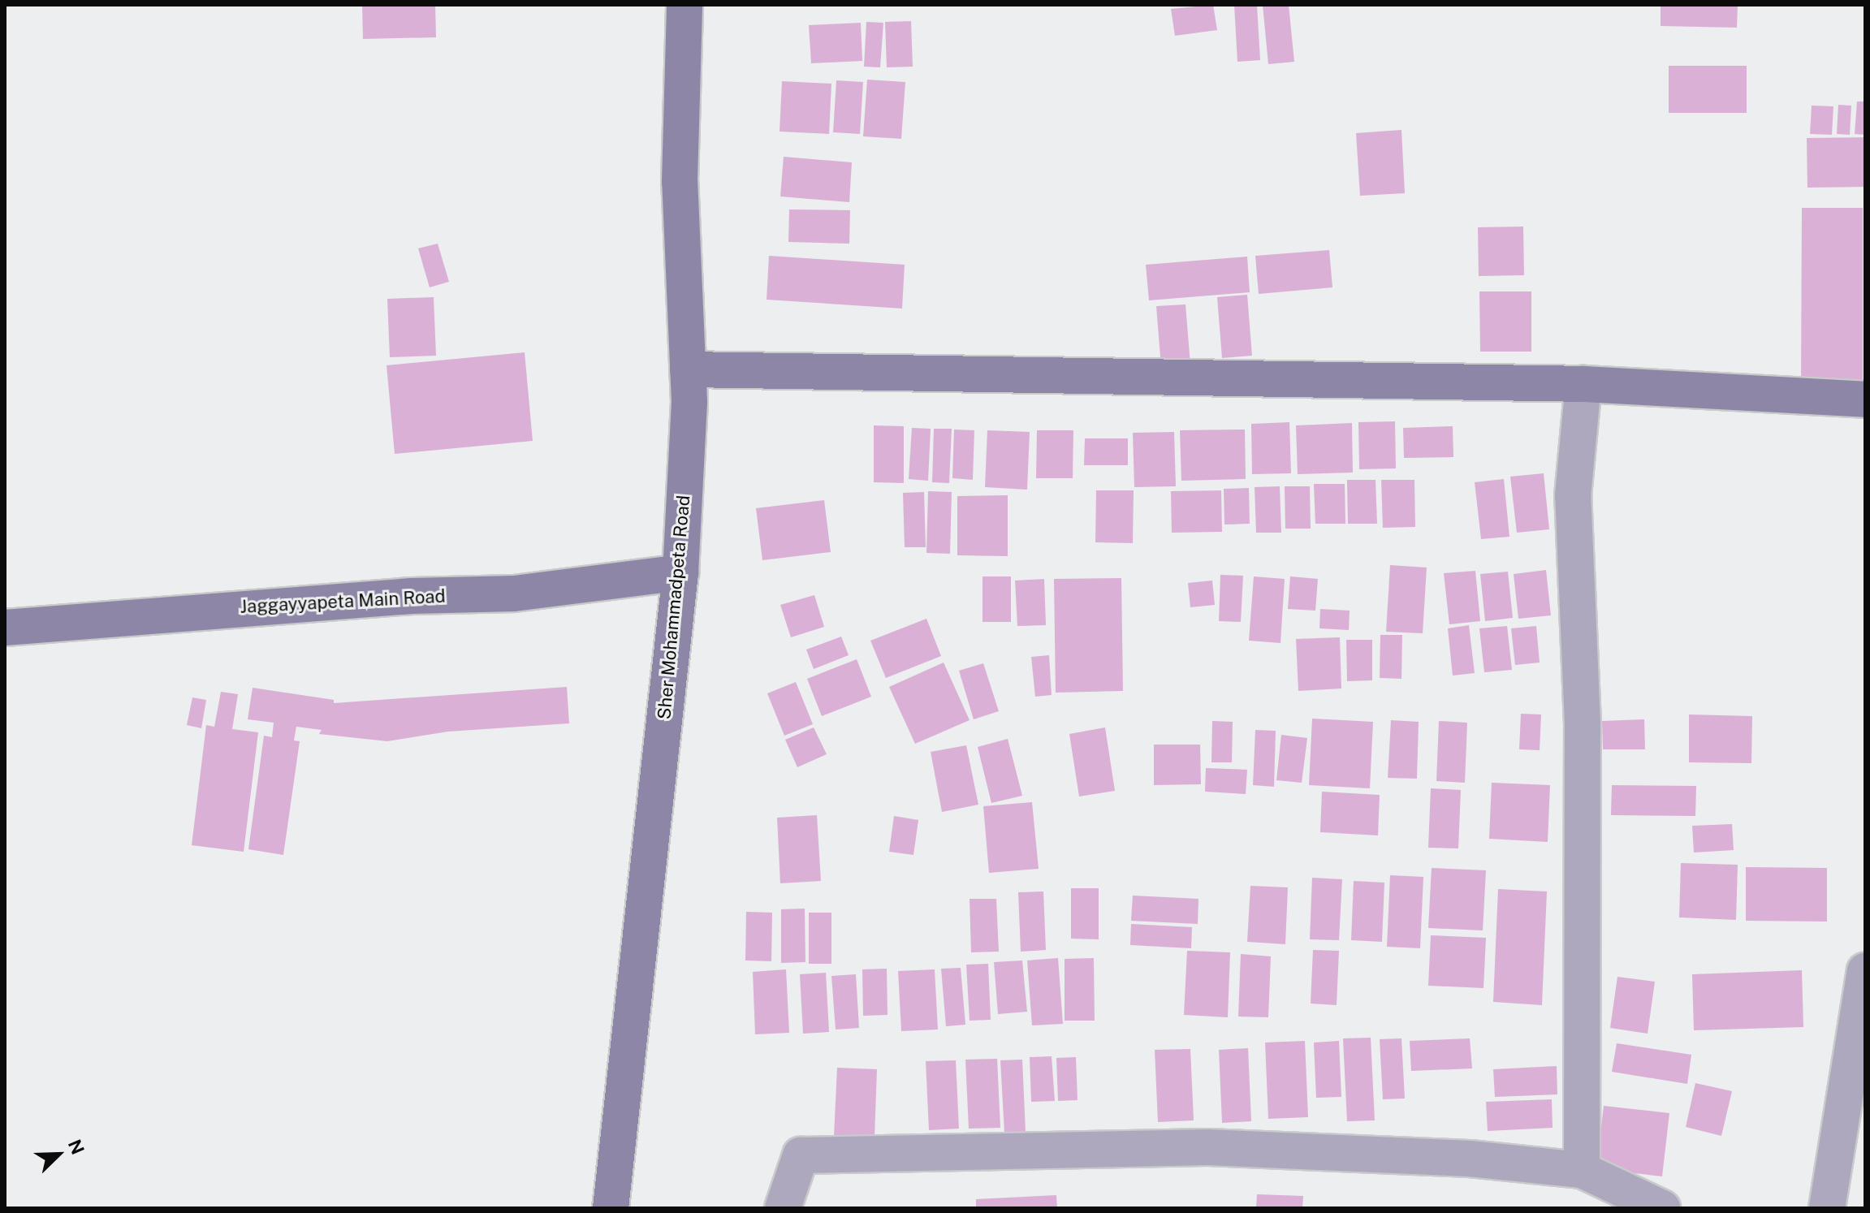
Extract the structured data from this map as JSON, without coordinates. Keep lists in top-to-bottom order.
{
  "streets": {
    "main road": ["Jaggayyapeta Main Road", "Sher Mohammadpeta Road"]
  },
  "crossings": [
    ["Jaggayyapeta Main Road", "Sher Mohammadpeta Road"]
  ],
  "north": "top right"
}
